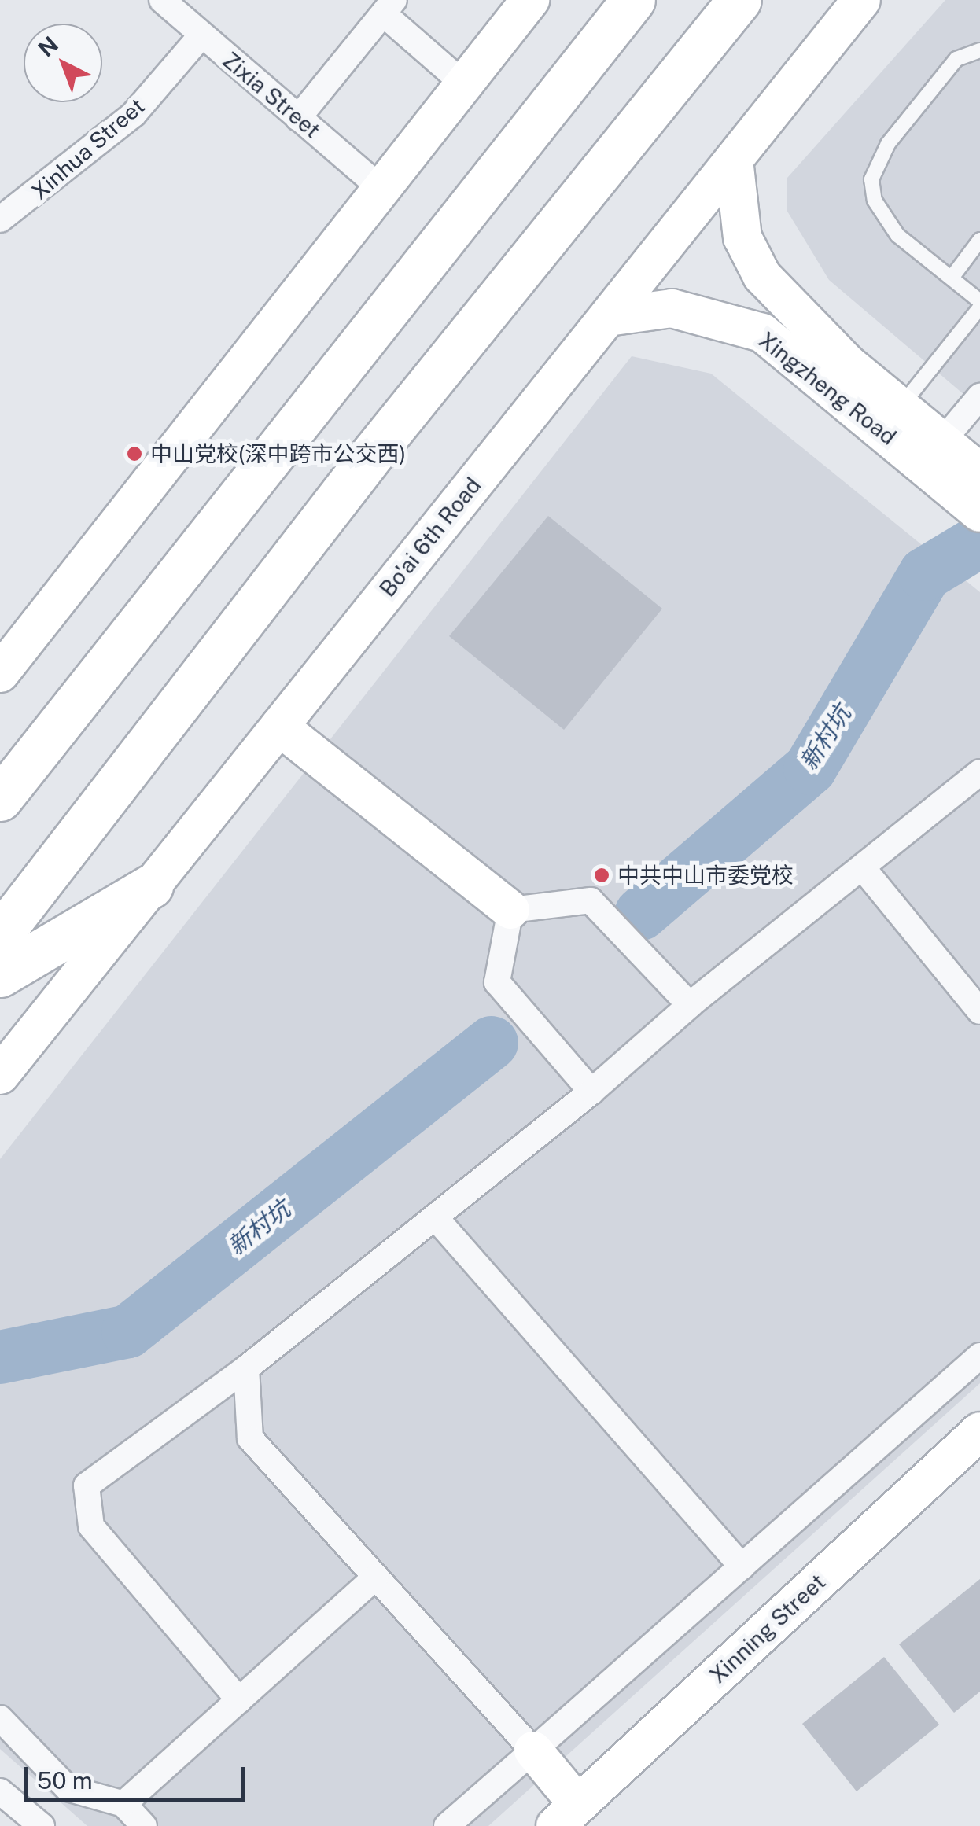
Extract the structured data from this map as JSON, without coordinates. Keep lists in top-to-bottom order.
{
  "streets": {
    "street": [
      "Zixia Street",
      "Xinhua Street",
      "Xingzheng Road",
      "Bo'ai 6th Road",
      "Xinning Street"
    ]
  },
  "crossings": [
    ["Zixia Street", "Xinhua Street"],
    ["Xingzheng Road", "Bo'ai 6th Road"]
  ],
  "water": ["新村坑"],
  "places": ["中山党校(深中跨市公交西)", "中共中山市委党校"],
  "scale_bar": "50 m",
  "north": "top left"
}
